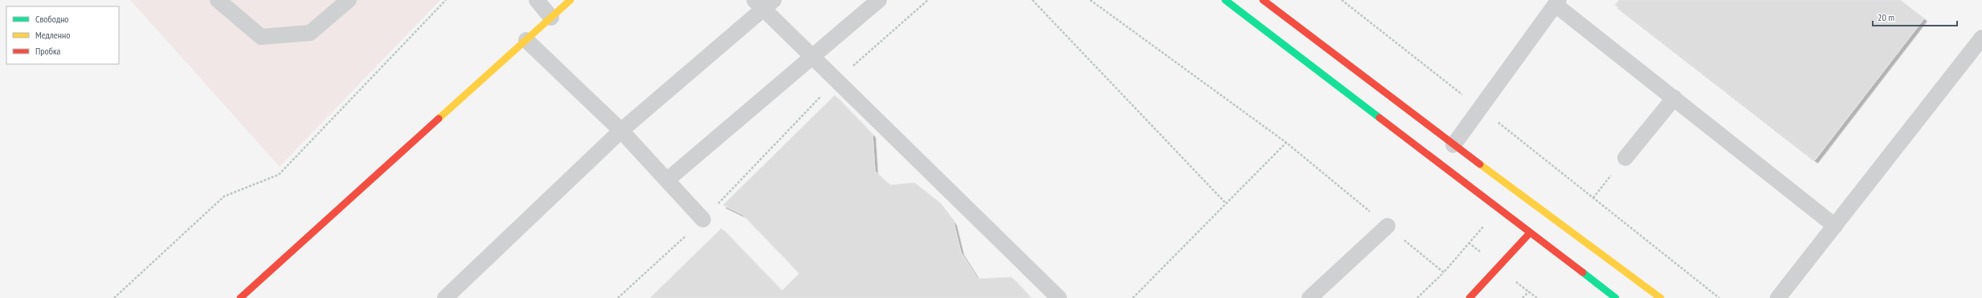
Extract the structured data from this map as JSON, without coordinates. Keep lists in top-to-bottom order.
{
  "legend": ["Свободно", "Медленно", "Пробка"],
  "scale_bar": "20 m"
}
